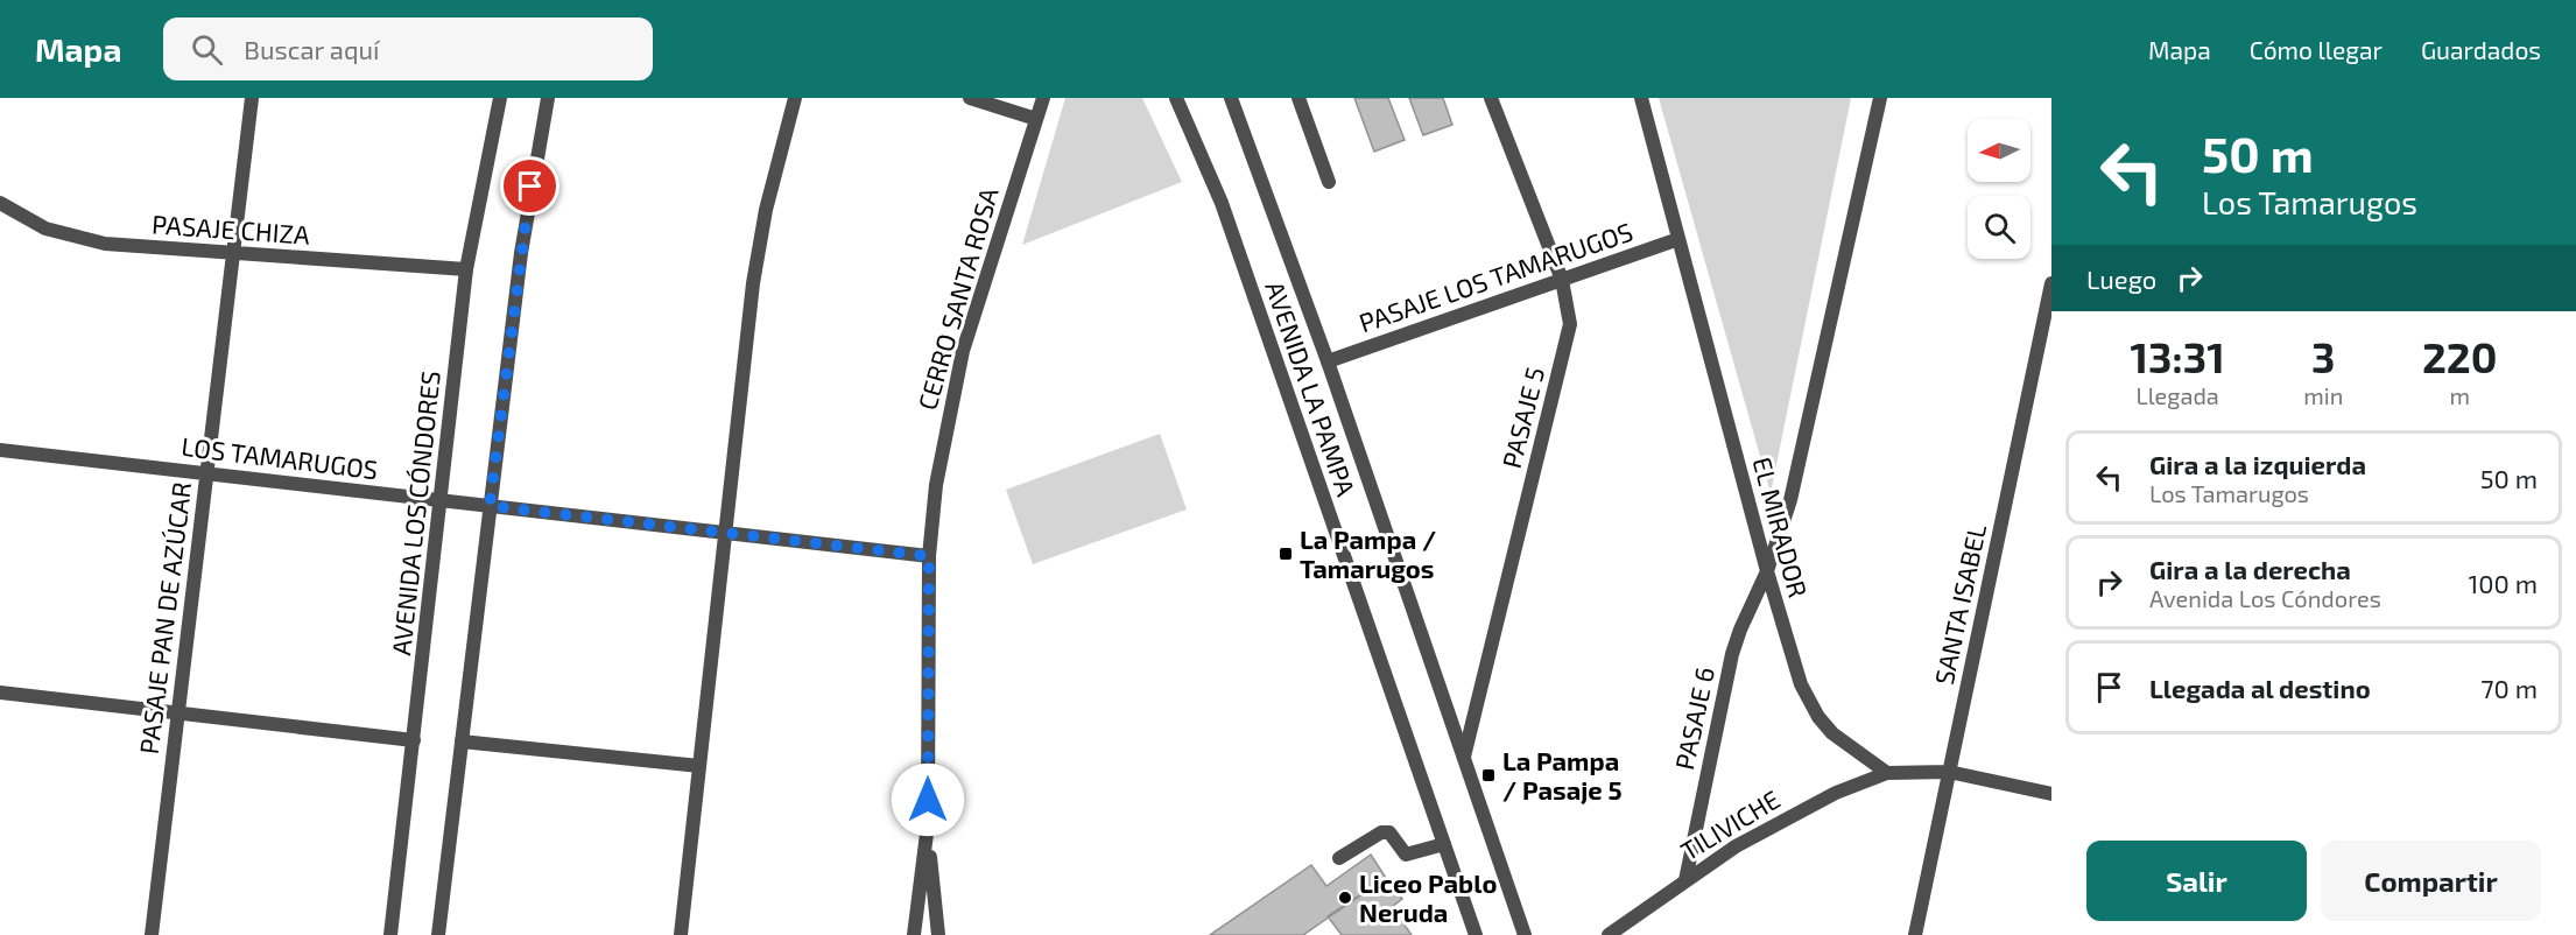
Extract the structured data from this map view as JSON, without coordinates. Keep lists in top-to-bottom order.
{
  "streets": {
    "street": [
      "PASAJE CHIZA",
      "PASAJE LOS TAMARUGOS",
      "CERRO SANTA ROSA",
      "AVENIDA LA PAMPA",
      "PASAJE 5",
      "LOS TAMARUGOS",
      "AVENIDA LOS CÓNDORES",
      "EL MIRADOR",
      "SANTA ISABEL",
      "PASAJE PAN DE AZÚCAR",
      "PASAJE 6",
      "TILIVICHE"
    ]
  },
  "crossings": [
    ["PASAJE CHIZA", "AVENIDA LOS CÓNDORES"],
    ["PASAJE CHIZA", "PASAJE PAN DE AZÚCAR"],
    ["PASAJE LOS TAMARUGOS", "AVENIDA LA PAMPA"],
    ["PASAJE LOS TAMARUGOS", "PASAJE 5"],
    ["PASAJE LOS TAMARUGOS", "EL MIRADOR"],
    ["CERRO SANTA ROSA", "LOS TAMARUGOS"],
    ["AVENIDA LA PAMPA", "PASAJE 5"],
    ["LOS TAMARUGOS", "AVENIDA LOS CÓNDORES"],
    ["LOS TAMARUGOS", "PASAJE PAN DE AZÚCAR"],
    ["EL MIRADOR", "PASAJE 6"],
    ["EL MIRADOR", "TILIVICHE"],
    ["PASAJE 6", "TILIVICHE"]
  ],
  "places": {
    "transit": ["La Pampa / Tamarugos", "La Pampa / Pasaje 5"],
    "other": ["Liceo Pablo Neruda"]
  },
  "north": "left",
  "page": {
    "header": "Mapa",
    "search": "Buscar aquí",
    "nav": ["Mapa", "Cómo llegar", "Guardados"],
    "turn": ["50 m", "Los Tamarugos"],
    "then": "Luego",
    "eta": [
      "13:31",
      "Llegada",
      "3",
      "min",
      "220",
      "m"
    ],
    "list": [
      {
        "name": "Gira a la izquierda",
        "note": "Los Tamarugos",
        "value": "50 m"
      },
      {
        "name": "Gira a la derecha",
        "note": "Avenida Los Cóndores",
        "value": "100 m"
      },
      {
        "name": "Llegada al destino",
        "value": "70 m"
      }
    ],
    "buttons": ["Salir", "Compartir"]
  }
}
